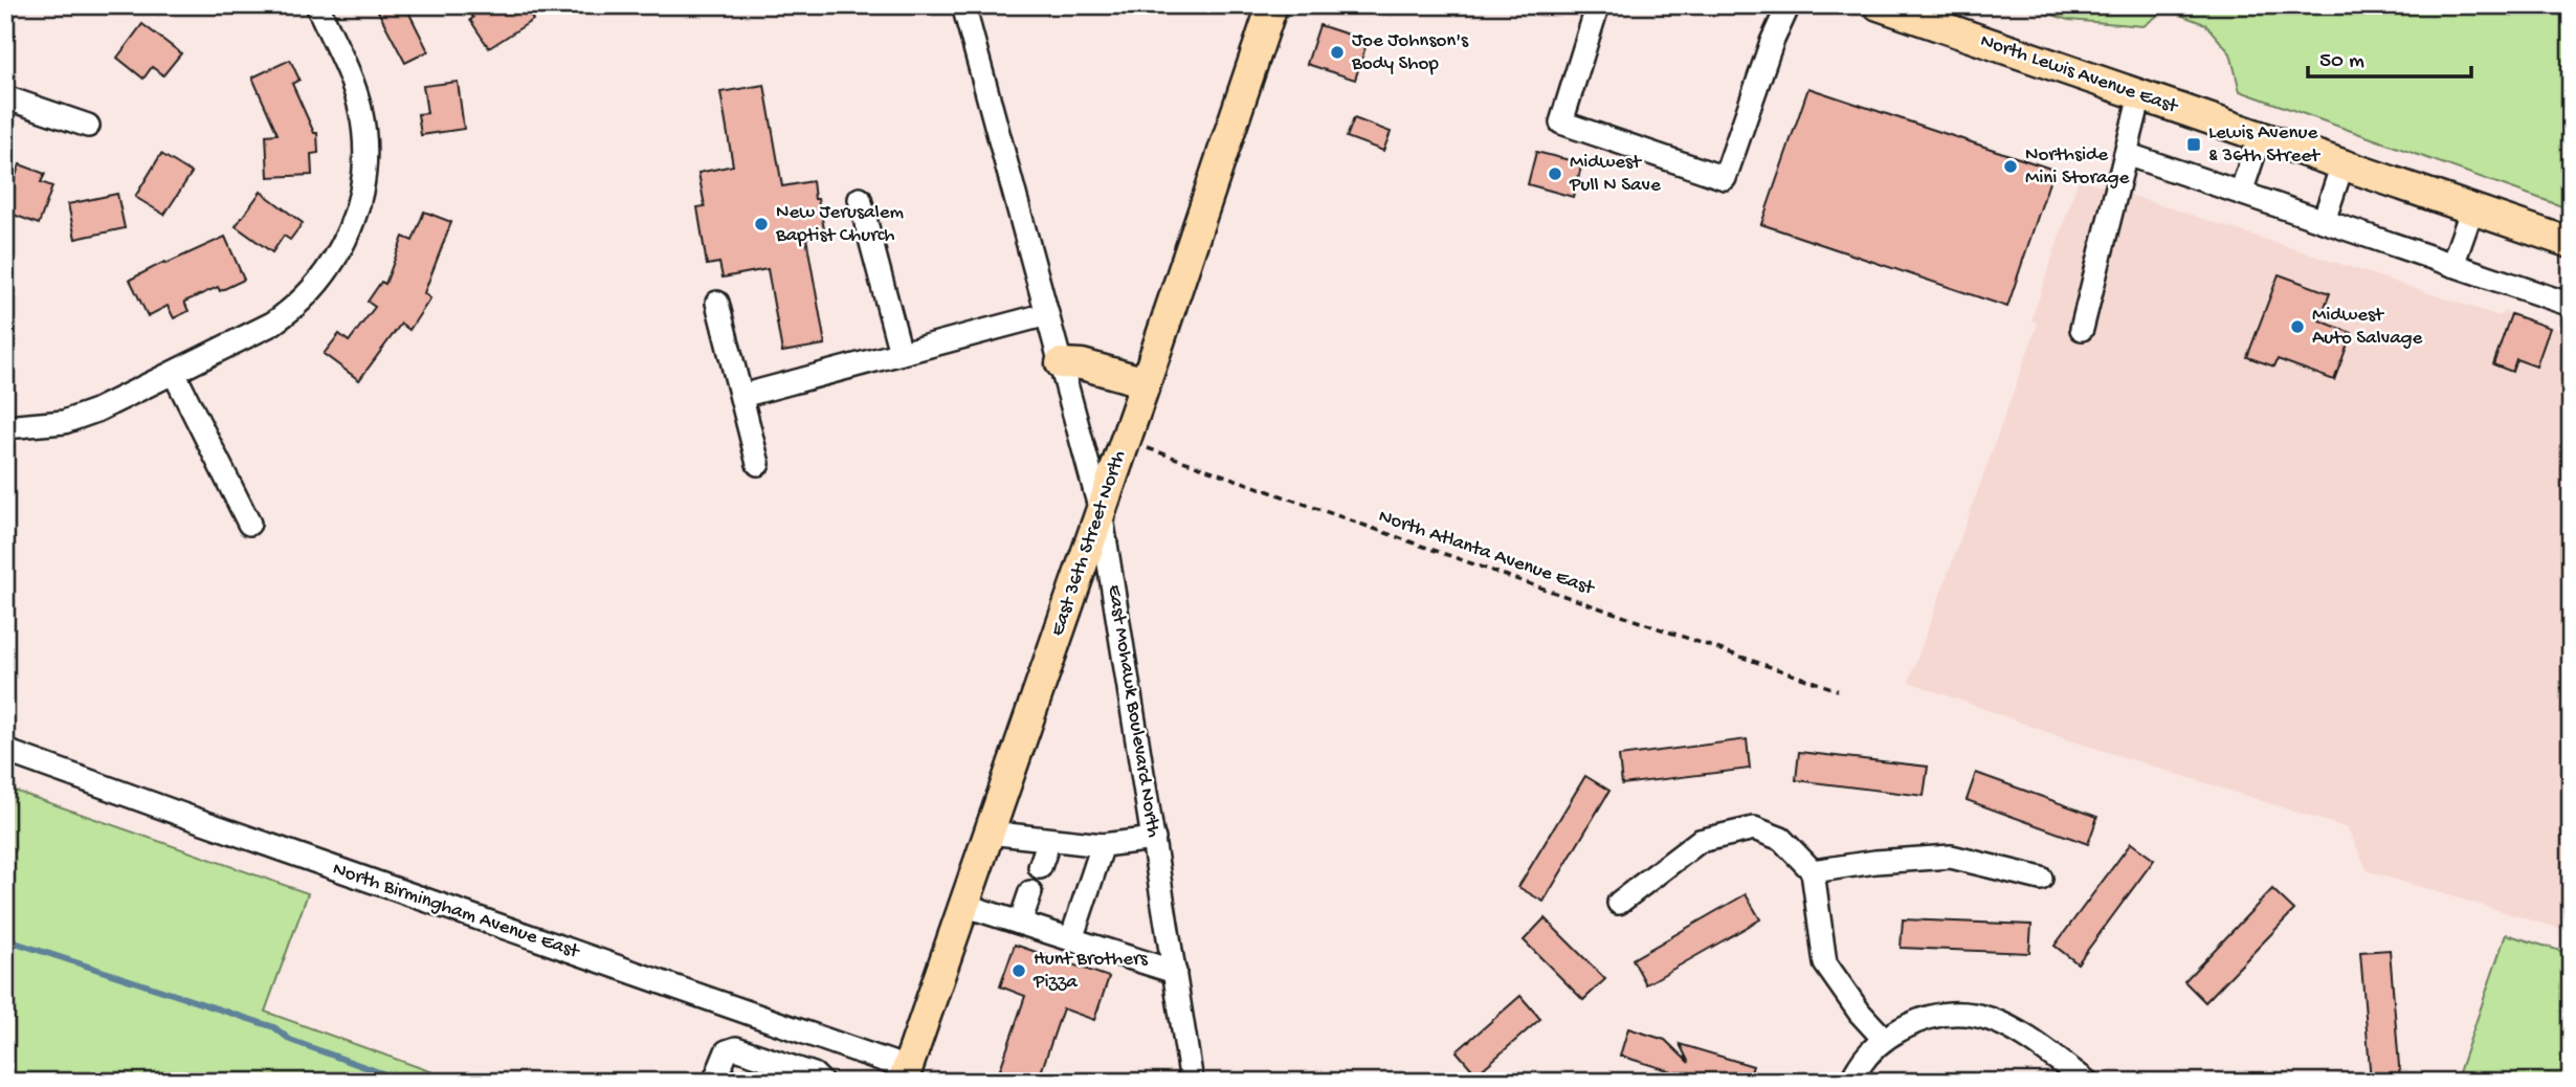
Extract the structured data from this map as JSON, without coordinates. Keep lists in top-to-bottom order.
{
  "streets": {
    "main road": ["North Lewis Avenue East", "East 36th Street North"],
    "street": ["East Mohawk Boulevard North", "North Birmingham Avenue East"],
    "path": ["North Atlanta Avenue East"]
  },
  "crossings": [
    ["East 36th Street North", "North Atlanta Avenue East"],
    ["East 36th Street North", "East Mohawk Boulevard North"],
    ["East 36th Street North", "North Birmingham Avenue East"]
  ],
  "places": {
    "other": [
      "Joe Johnson's Body Shop",
      "Northside Mini Storage",
      "Midwest Pull N Save",
      "New Jerusalem Baptist Church",
      "Midwest Auto Salvage",
      "Hunt Brothers Pizza"
    ],
    "transit": ["Lewis Avenue & 36th Street"]
  },
  "scale_bar": "50 m"
}
